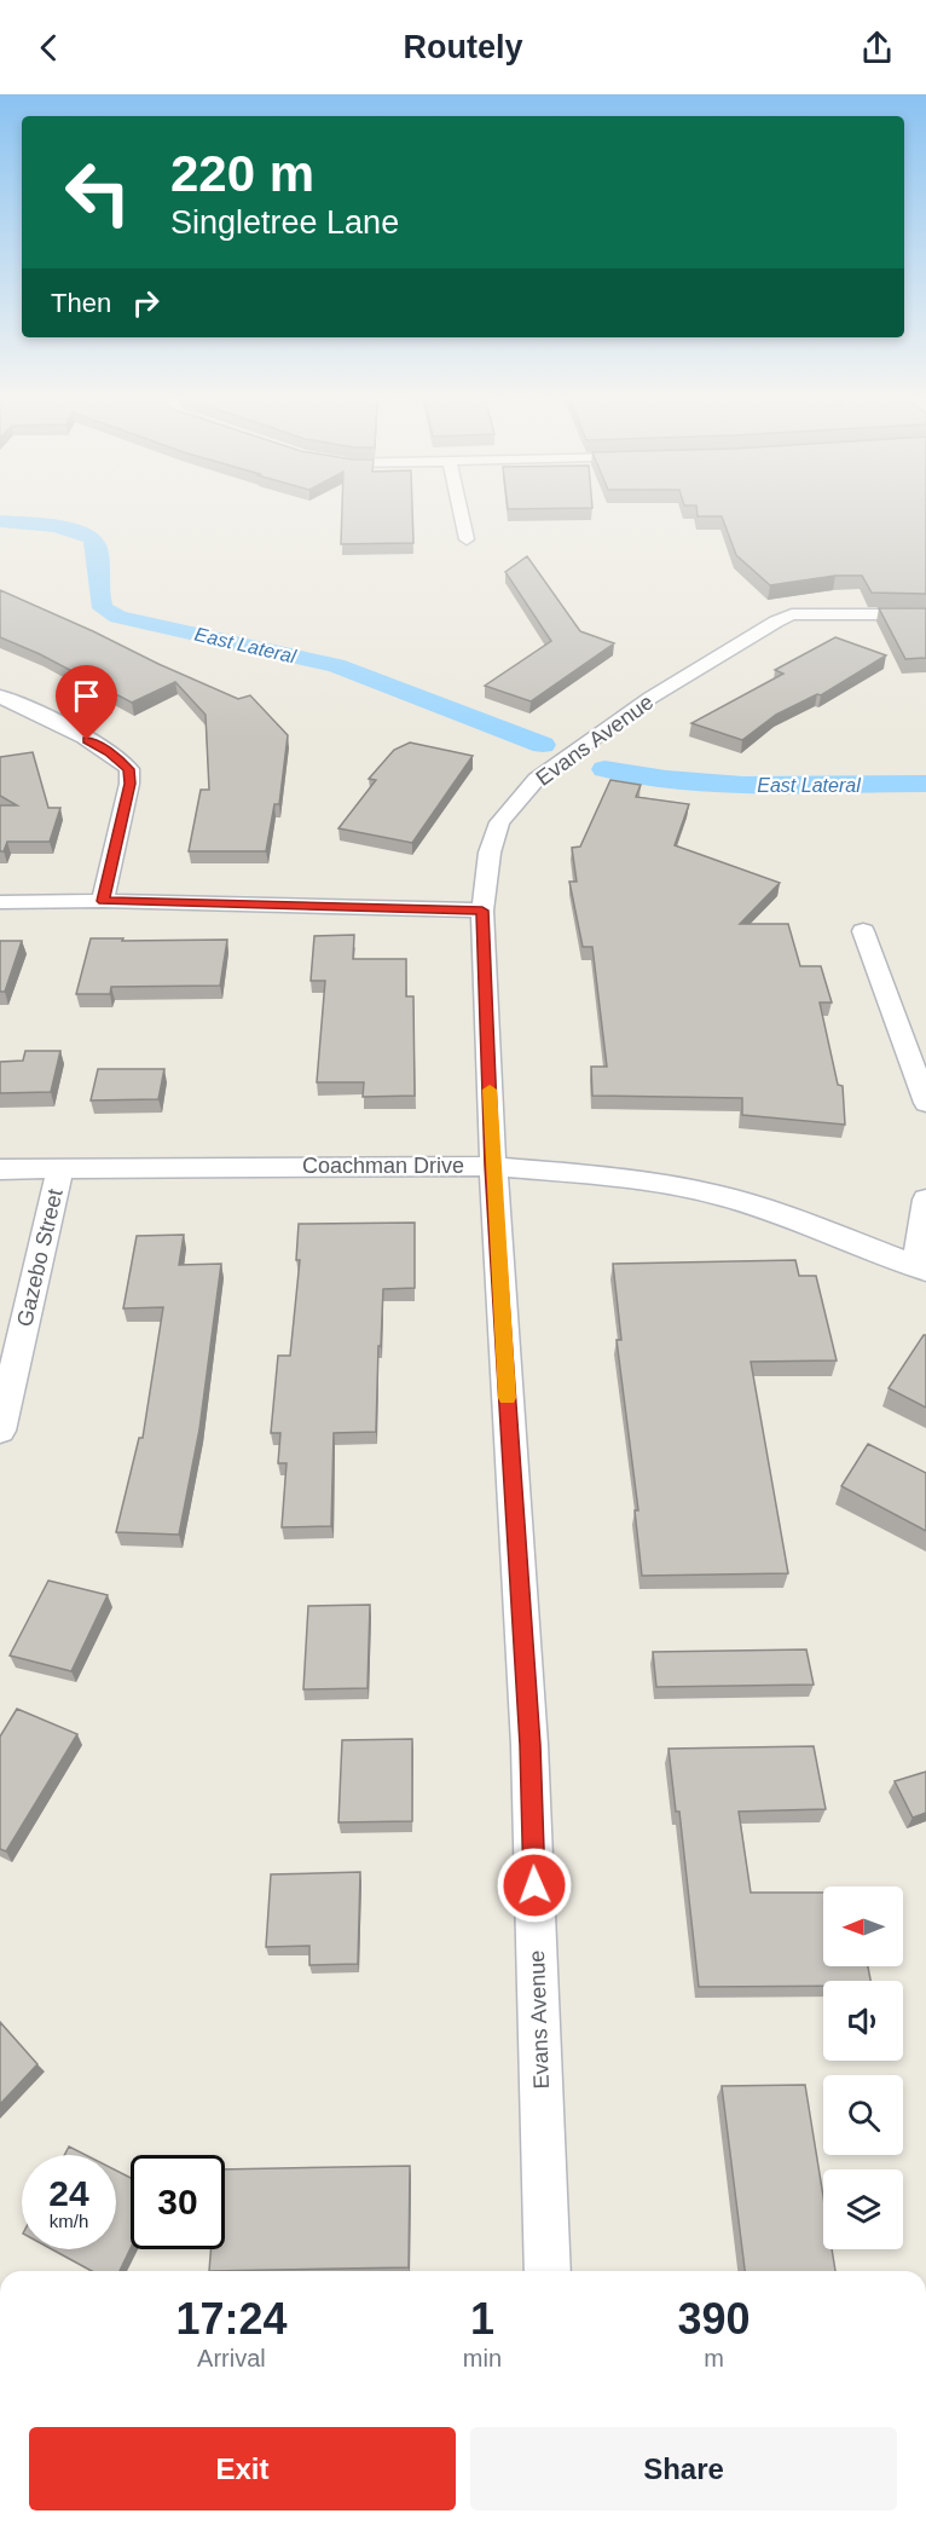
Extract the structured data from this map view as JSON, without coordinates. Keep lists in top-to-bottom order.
{
  "streets": {
    "street": ["Evans Avenue", "Coachman Drive", "Gazebo Street"]
  },
  "crossings": [
    ["Evans Avenue", "Coachman Drive"],
    ["Coachman Drive", "Gazebo Street"]
  ],
  "water": ["East Lateral"],
  "north": "left",
  "page": {
    "header": "Routely",
    "turn": ["220 m", "Singletree Lane"],
    "then": "Then",
    "speed": "24 km/h",
    "limit": "30",
    "eta": [
      "17:24",
      "Arrival",
      "1",
      "min",
      "390",
      "m"
    ],
    "buttons": ["Exit", "Share"]
  }
}
